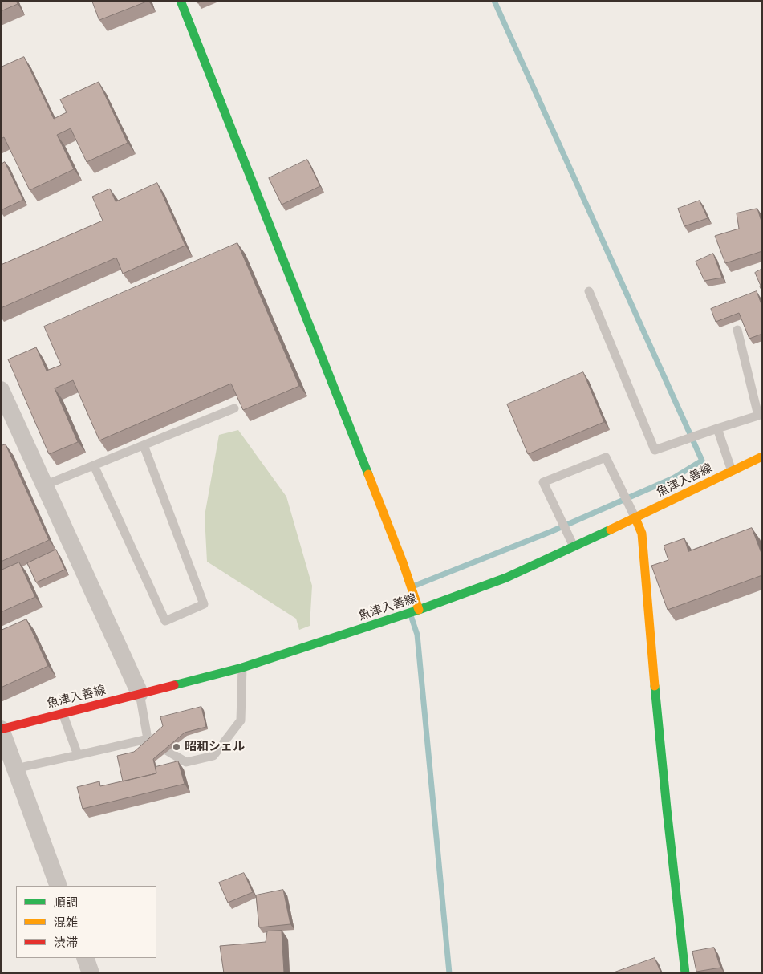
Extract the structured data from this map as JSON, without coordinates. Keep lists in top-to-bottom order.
{
  "streets": {
    "street": ["魚津入善線"]
  },
  "places": ["昭和シェル"],
  "legend": ["順調", "混雑", "渋滞"]
}
